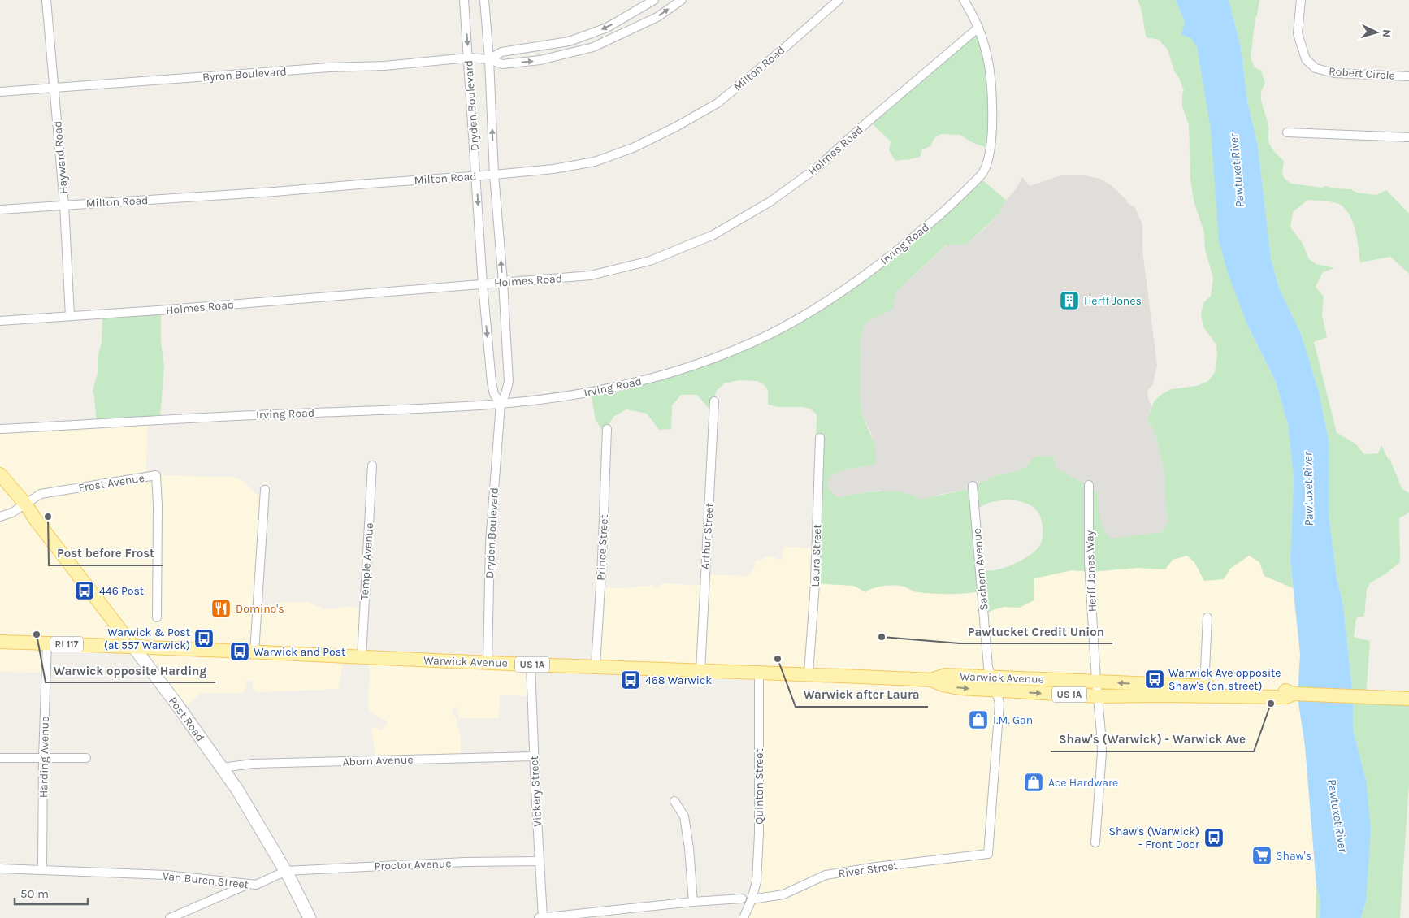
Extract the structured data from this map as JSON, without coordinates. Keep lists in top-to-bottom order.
{
  "streets": {
    "main road": [
      "RI 117",
      "Warwick Avenue",
      "US 1A",
      "Post Road"
    ],
    "street": [
      "Milton Road",
      "Robert Circle",
      "Byron Boulevard",
      "Dryden Boulevard",
      "Holmes Road",
      "Hayward Road",
      "Irving Road",
      "Frost Avenue",
      "Arthur Street",
      "Prince Street",
      "Laura Street",
      "Temple Avenue",
      "Sachem Avenue",
      "Herff Jones Way",
      "Harding Avenue",
      "Aborn Avenue",
      "Quinton Street",
      "Vickery Street",
      "Proctor Avenue",
      "River Street",
      "Van Buren Street"
    ]
  },
  "crossings": [
    ["Milton Road", "Dryden Boulevard"],
    ["Milton Road", "Hayward Road"],
    ["Byron Boulevard", "Dryden Boulevard"],
    ["Byron Boulevard", "Hayward Road"],
    ["Dryden Boulevard", "Holmes Road"],
    ["Dryden Boulevard", "Irving Road"],
    ["Dryden Boulevard", "Warwick Avenue"],
    ["Holmes Road", "Hayward Road"],
    ["Holmes Road", "Irving Road"],
    ["Frost Avenue", "Post Road"],
    ["Arthur Street", "Warwick Avenue"],
    ["Prince Street", "Warwick Avenue"],
    ["Laura Street", "Warwick Avenue"],
    ["Temple Avenue", "Warwick Avenue"],
    ["Sachem Avenue", "Warwick Avenue"],
    ["Herff Jones Way", "Warwick Avenue"],
    ["Warwick Avenue", "Post Road"],
    ["Warwick Avenue", "Harding Avenue"],
    ["Warwick Avenue", "Quinton Street"],
    ["Warwick Avenue", "Vickery Street"],
    ["Warwick Avenue", "River Street"],
    ["Post Road", "Aborn Avenue"],
    ["Post Road", "Proctor Avenue"],
    ["Post Road", "Van Buren Street"],
    ["Harding Avenue", "Van Buren Street"],
    ["Aborn Avenue", "Vickery Street"],
    ["Quinton Street", "River Street"],
    ["Vickery Street", "Proctor Avenue"],
    ["Proctor Avenue", "Van Buren Street"]
  ],
  "water": ["Pawtuxet River"],
  "places": {
    "building": ["Herff Jones"],
    "other": [
      "Post before Frost",
      "Warwick opposite Harding",
      "Pawtucket Credit Union",
      "Warwick after Laura",
      "Shaw's (Warwick) - Warwick Ave"
    ],
    "bus stop": [
      "446 Post",
      "Warwick & Post (at 557 Warwick)",
      "Warwick and Post",
      "Warwick Ave opposite Shaw's (on-street)",
      "468 Warwick",
      "Shaw's (Warwick) - Front Door"
    ],
    "restaurant": ["Domino's"],
    "shop": ["I.M. Gan", "Ace Hardware"],
    "supermarket": ["Shaw's"]
  },
  "scale_bar": "50 m",
  "north": "right"
}
